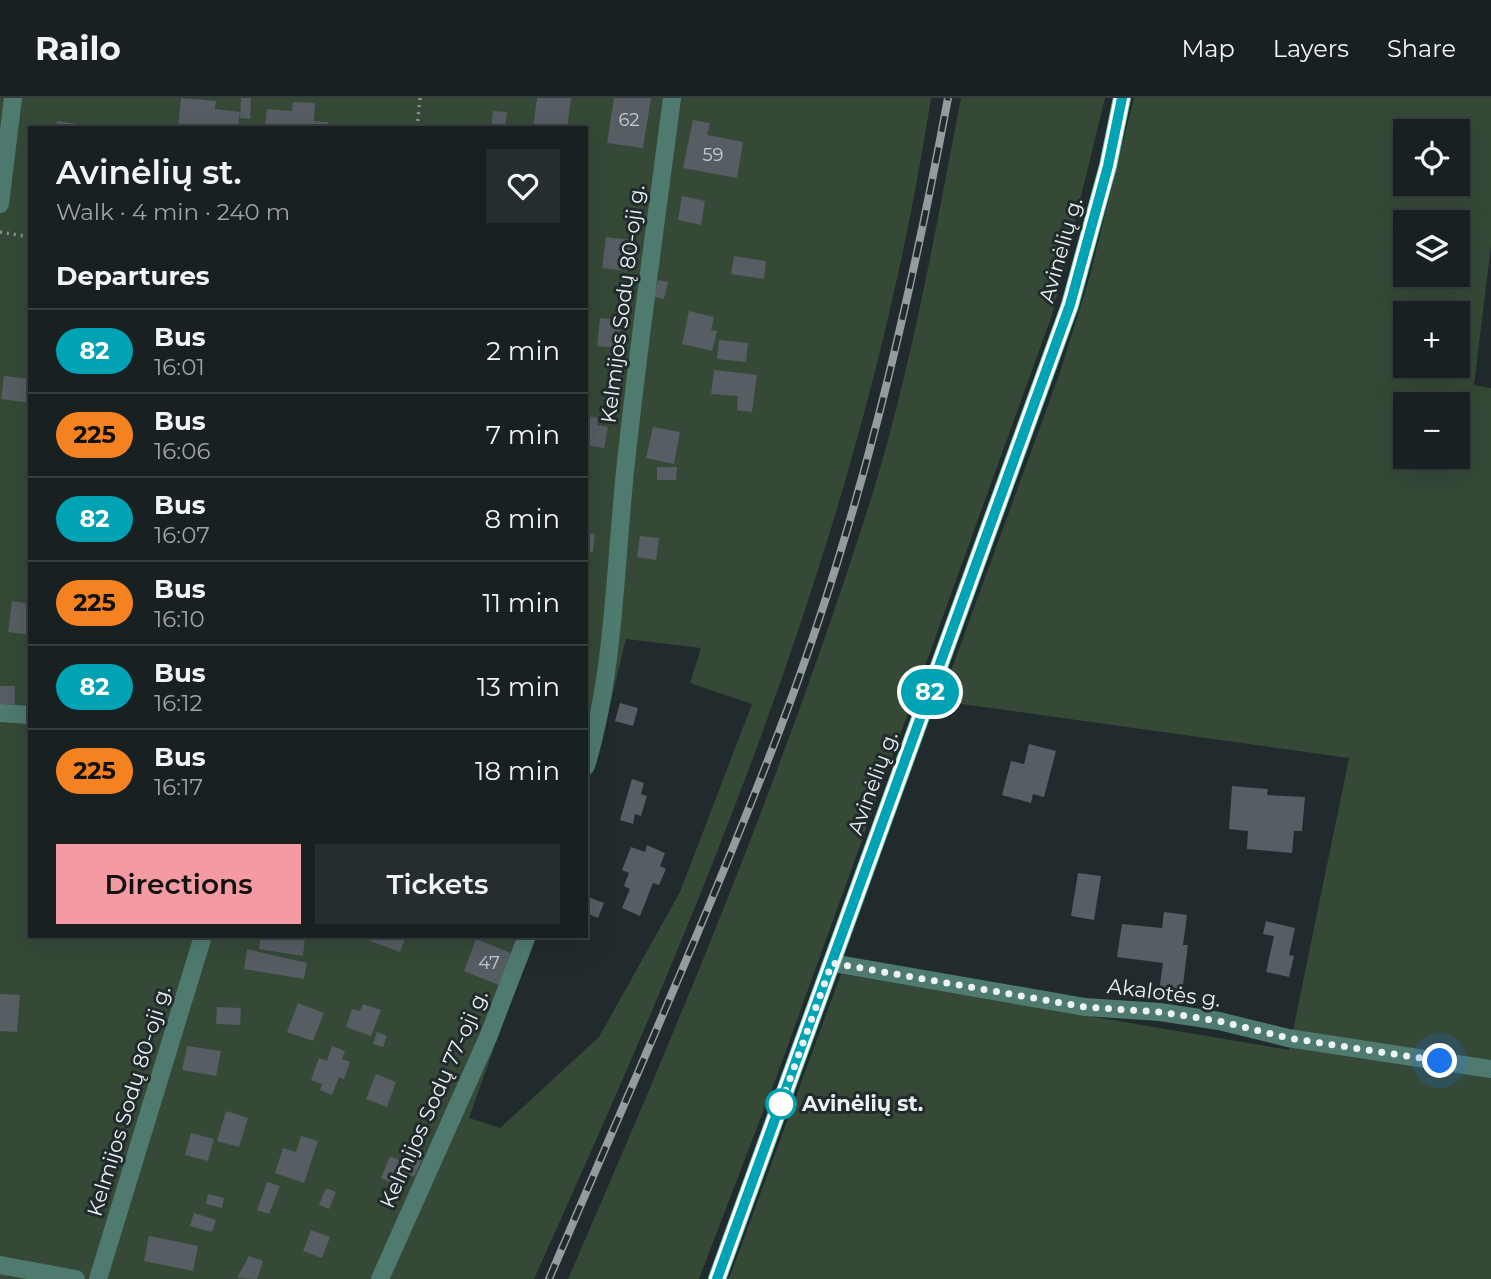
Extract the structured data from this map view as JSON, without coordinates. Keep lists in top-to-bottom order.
{
  "streets": {
    "main road": ["Avinėlių g."],
    "street": ["Kelmijos Sodų 80-oji g.", "Akalotės g.", "Kelmijos Sodų 77-oji g."]
  },
  "crossings": [
    ["Avinėlių g.", "Akalotės g."]
  ],
  "places": ["Avinėlių st."],
  "lines": ["bus line 82"],
  "house_numbers": ["62", "59", "47"],
  "page": {
    "header": "Railo",
    "nav": ["Map", "Layers", "Share"],
    "on_map": "82",
    "map_buttons": ["+", "−"],
    "heading": [
      ["Avinėlių st.", "Walk · 4 min · 240 m"],
      "Departures"
    ],
    "list": [
      {
        "mark": "82",
        "name": "Bus",
        "note": "16:01",
        "value": "2 min"
      },
      {
        "mark": "225",
        "name": "Bus",
        "note": "16:06",
        "value": "7 min"
      },
      {
        "mark": "82",
        "name": "Bus",
        "note": "16:07",
        "value": "8 min"
      },
      {
        "mark": "225",
        "name": "Bus",
        "note": "16:10",
        "value": "11 min"
      },
      {
        "mark": "82",
        "name": "Bus",
        "note": "16:12",
        "value": "13 min"
      },
      {
        "mark": "225",
        "name": "Bus",
        "note": "16:17",
        "value": "18 min"
      }
    ],
    "buttons": ["Directions", "Tickets"]
  }
}
